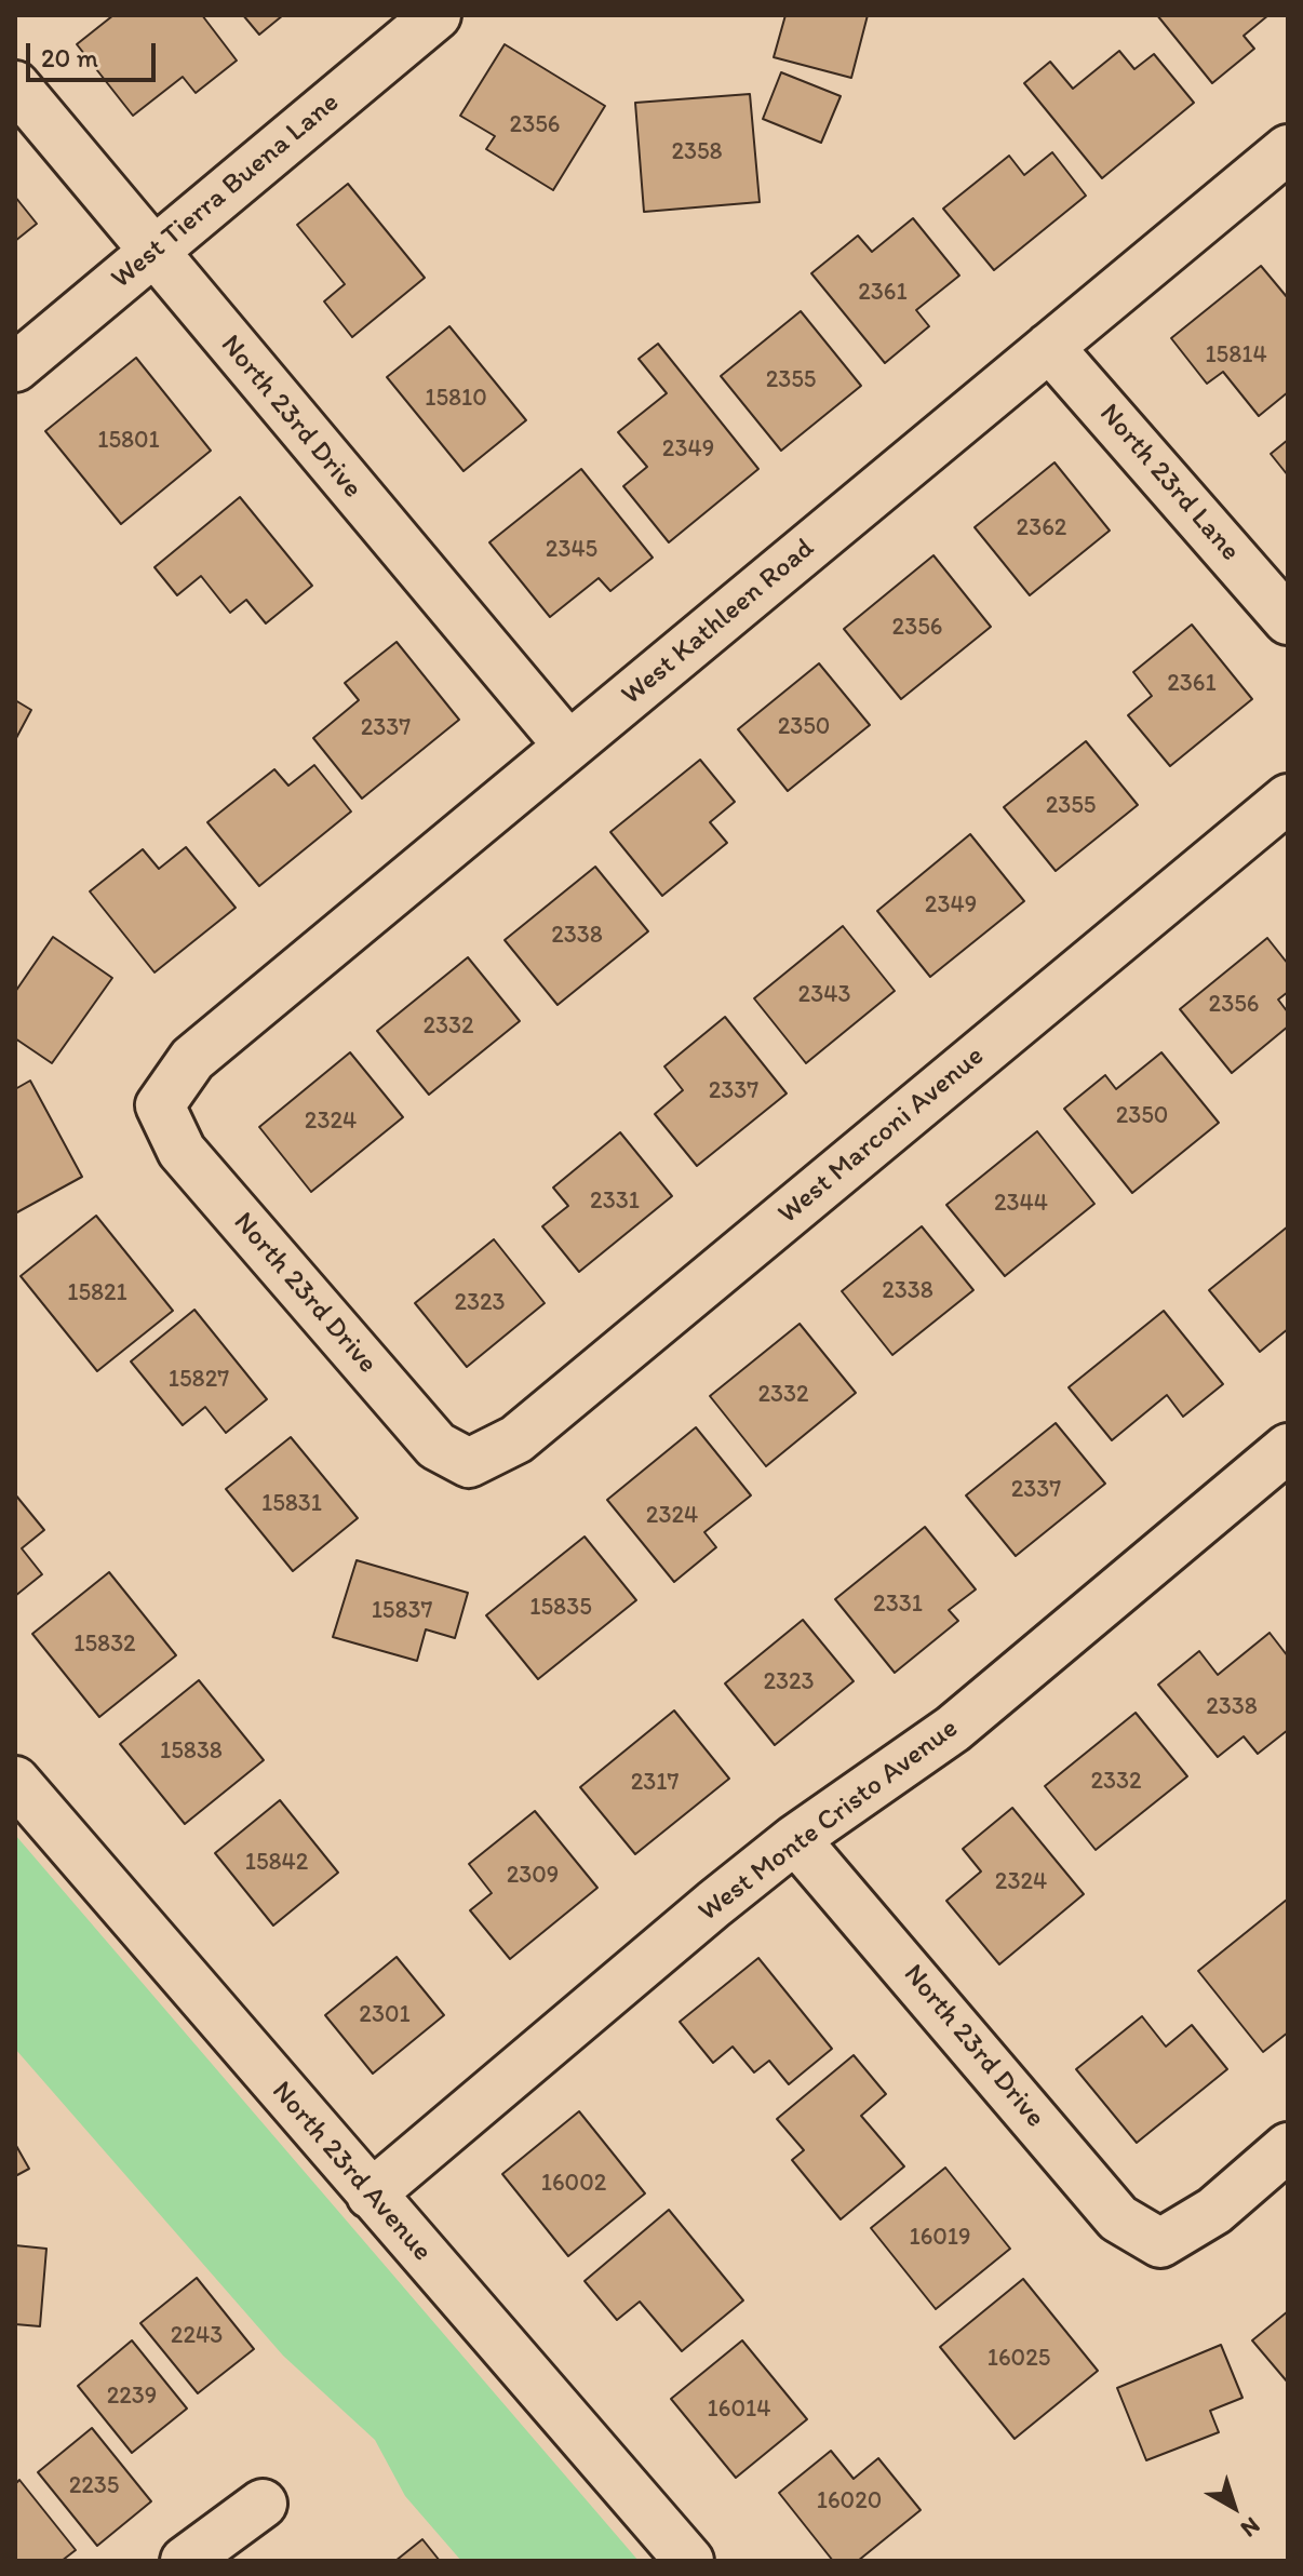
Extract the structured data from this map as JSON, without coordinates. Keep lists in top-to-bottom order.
{
  "streets": {
    "street": [
      "West Tierra Buena Lane",
      "North 23rd Drive",
      "North 23rd Lane",
      "West Kathleen Road",
      "West Marconi Avenue",
      "West Monte Cristo Avenue",
      "North 23rd Avenue"
    ]
  },
  "crossings": [
    ["West Tierra Buena Lane", "North 23rd Drive"],
    ["North 23rd Drive", "West Kathleen Road"],
    ["North 23rd Drive", "West Marconi Avenue"],
    ["North 23rd Drive", "West Monte Cristo Avenue"],
    ["North 23rd Lane", "West Kathleen Road"],
    ["West Monte Cristo Avenue", "North 23rd Avenue"]
  ],
  "house_numbers": [
    "2356",
    "2358",
    "2361",
    "15814",
    "2355",
    "15810",
    "15801",
    "2349",
    "2362",
    "2345",
    "2356",
    "2361",
    "2350",
    "2337",
    "2355",
    "2349",
    "2338",
    "2343",
    "2356",
    "2332",
    "2337",
    "2350",
    "2324",
    "2331",
    "2344",
    "2338",
    "15821",
    "2323",
    "15827",
    "2332",
    "2337",
    "15831",
    "2324",
    "2331",
    "15835",
    "15837",
    "15832",
    "2323",
    "2338",
    "15838",
    "2332",
    "2317",
    "15842",
    "2309",
    "2324",
    "2301",
    "16002",
    "16019",
    "2243",
    "16025",
    "2239",
    "16014",
    "2235",
    "16020"
  ],
  "scale_bar": "20 m",
  "north": "bottom right"
}
